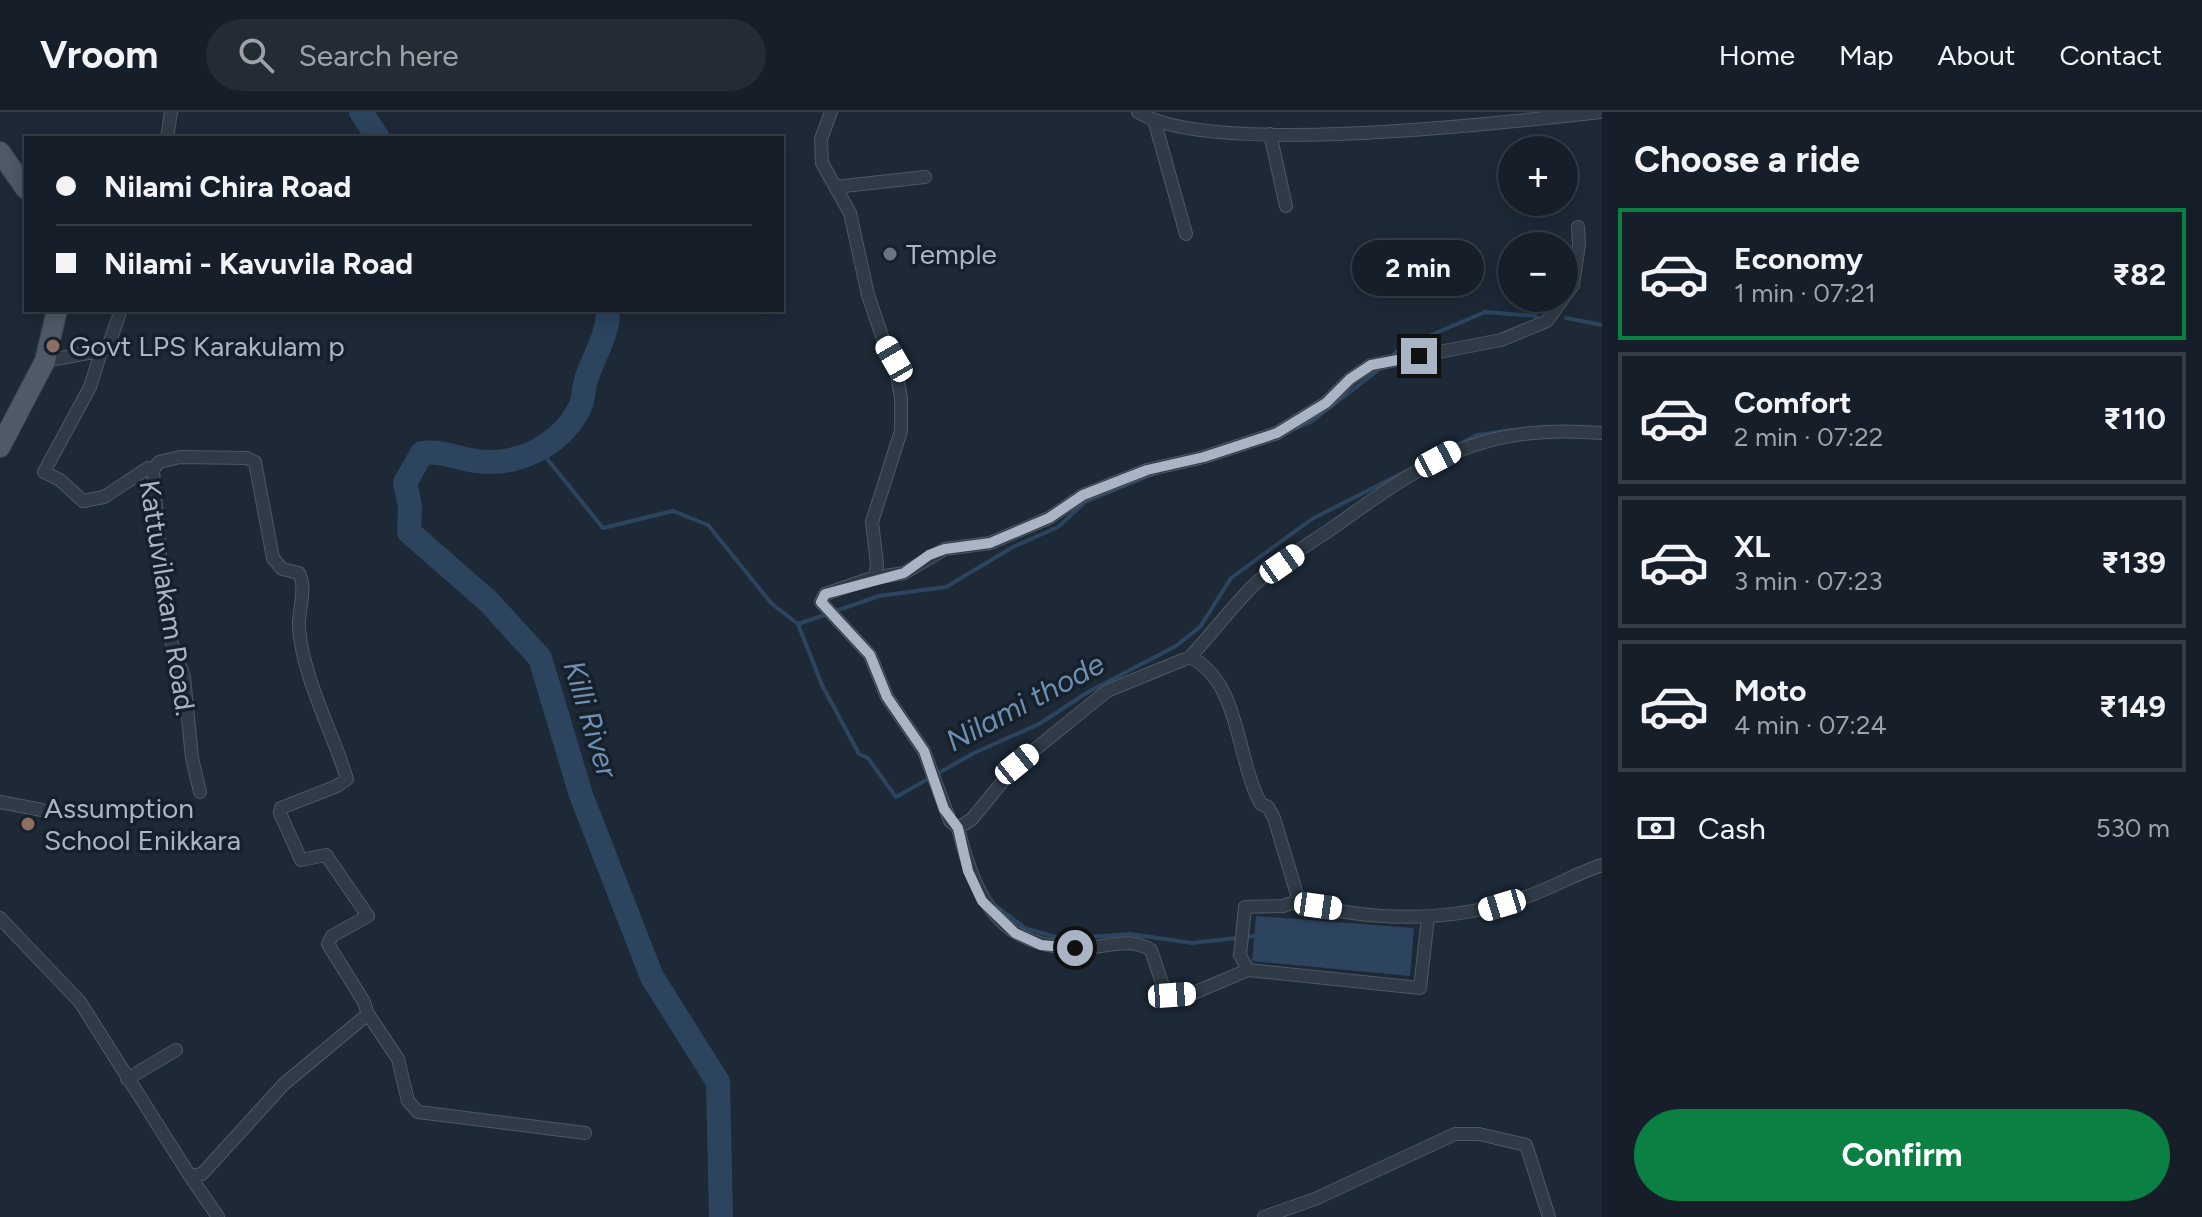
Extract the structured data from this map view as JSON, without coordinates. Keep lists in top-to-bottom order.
{
  "streets": {
    "street": ["Kattuvilakam Road."]
  },
  "water": ["Nilami thode", "Killi River"],
  "places": ["Temple", "Govt LPS Karakulam p", "Assumption School Enikkara"],
  "page": {
    "header": "Vroom",
    "search": "Search here",
    "nav": [
      "Home",
      "Map",
      "About",
      "Contact"
    ],
    "heading": "Choose a ride",
    "map_buttons": ["+", "−"],
    "banner": ["Nilami Chira Road", "Nilami - Kavuvila Road"],
    "list": [
      {
        "name": "Economy",
        "note": "1 min · 07:21",
        "value": "₹82"
      },
      {
        "name": "Comfort",
        "note": "2 min · 07:22",
        "value": "₹110"
      },
      {
        "name": "XL",
        "note": "3 min · 07:23",
        "value": "₹139"
      },
      {
        "name": "Moto",
        "note": "4 min · 07:24",
        "value": "₹149"
      }
    ],
    "bubble": "2 min",
    "pay": ["Cash", "530 m"],
    "buttons": "Confirm"
  }
}
